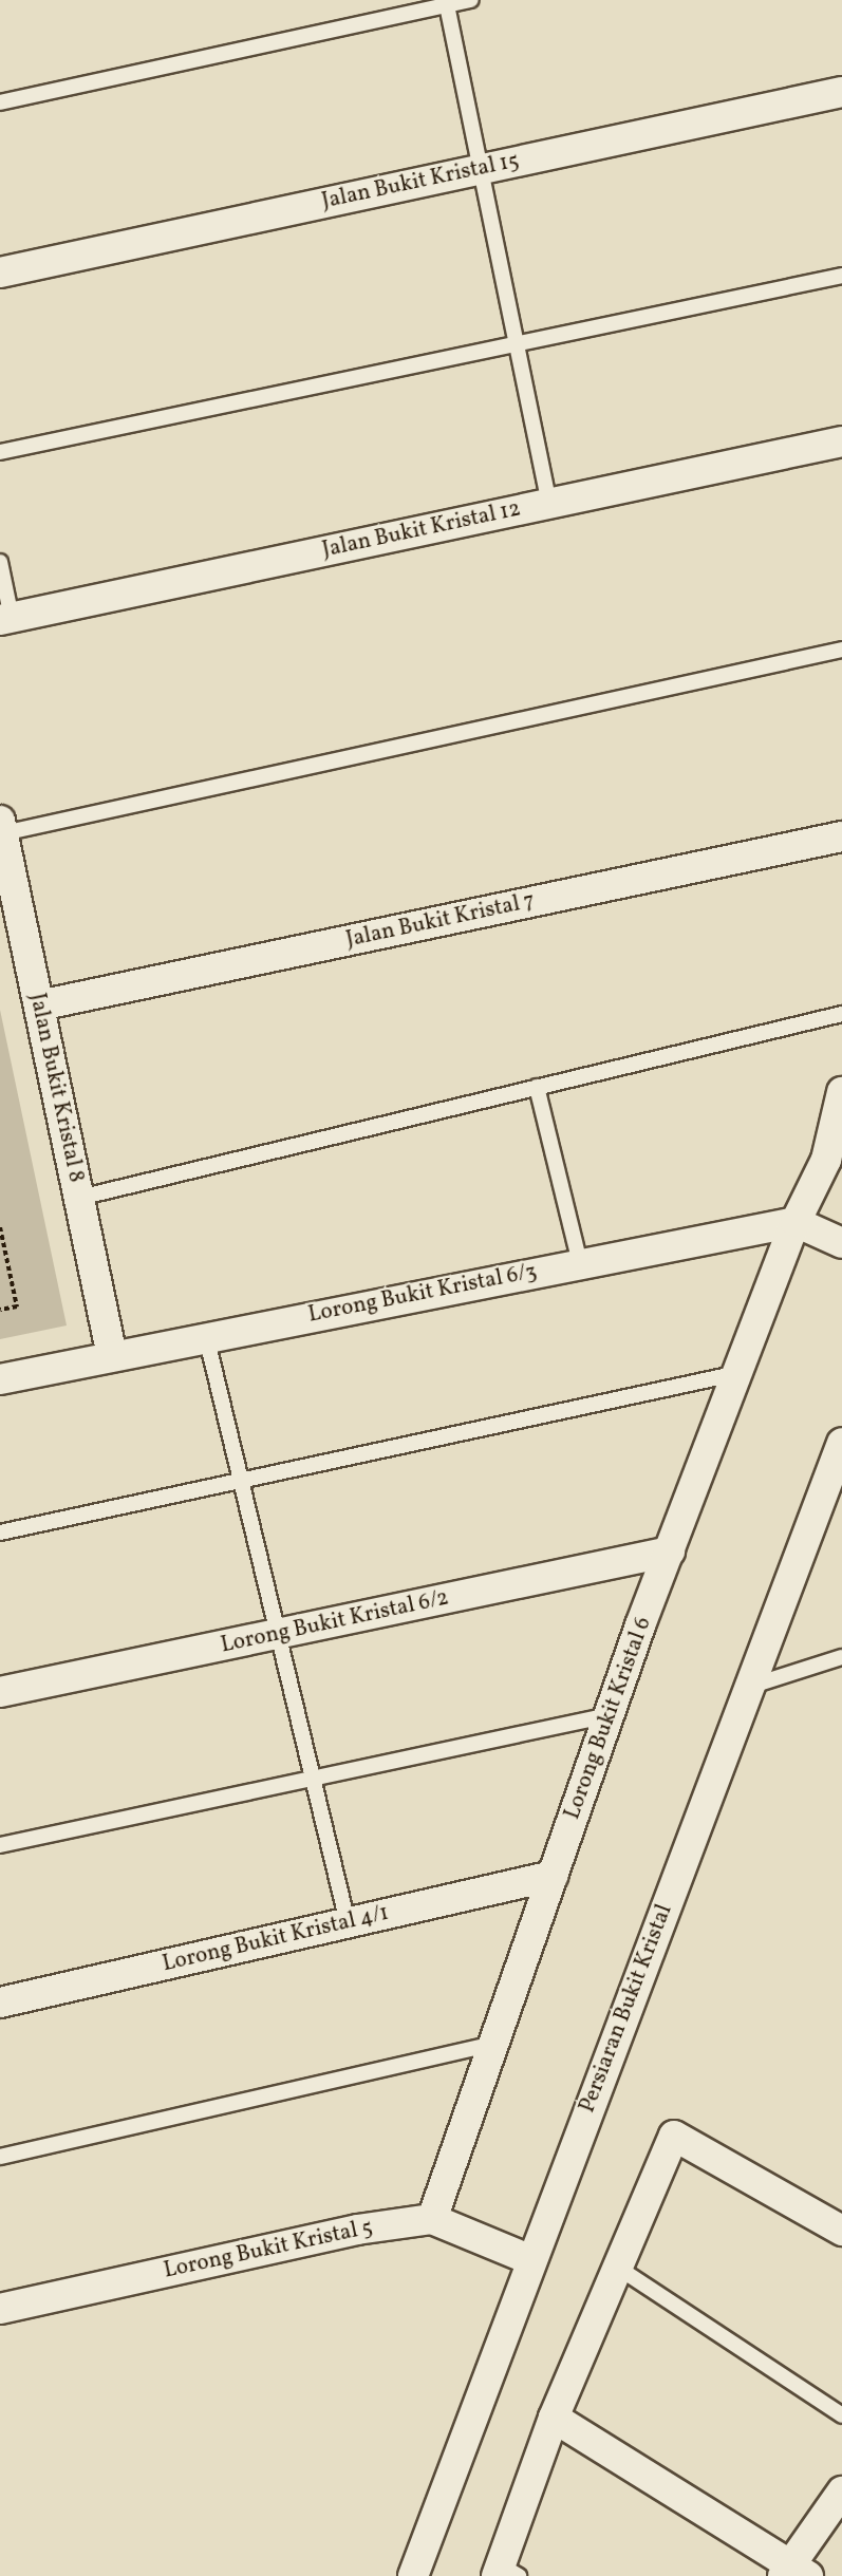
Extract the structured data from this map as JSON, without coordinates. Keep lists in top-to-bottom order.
{
  "streets": {
    "street": [
      "Jalan Bukit Kristal 15",
      "Jalan Bukit Kristal 12",
      "Jalan Bukit Kristal 7",
      "Jalan Bukit Kristal 8",
      "Lorong Bukit Kristal 6/3",
      "Lorong Bukit Kristal 6/2",
      "Lorong Bukit Kristal 6",
      "Lorong Bukit Kristal 4/1",
      "Persiaran Bukit Kristal",
      "Lorong Bukit Kristal 5"
    ]
  },
  "crossings": [
    ["Jalan Bukit Kristal 7", "Jalan Bukit Kristal 8"],
    ["Jalan Bukit Kristal 8", "Lorong Bukit Kristal 6/3"],
    ["Lorong Bukit Kristal 6/3", "Lorong Bukit Kristal 6"],
    ["Lorong Bukit Kristal 6/2", "Lorong Bukit Kristal 6"],
    ["Lorong Bukit Kristal 6", "Lorong Bukit Kristal 4/1"],
    ["Lorong Bukit Kristal 6", "Lorong Bukit Kristal 5"]
  ]
}
